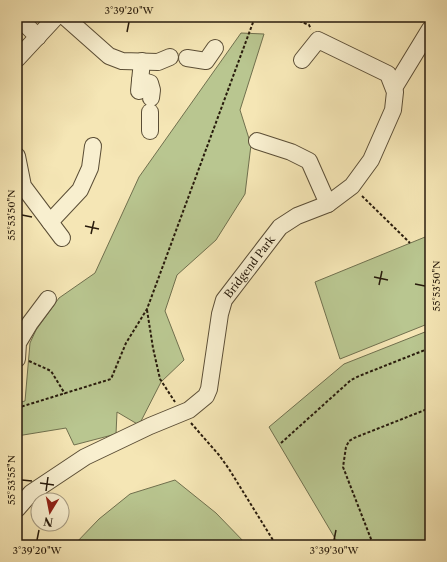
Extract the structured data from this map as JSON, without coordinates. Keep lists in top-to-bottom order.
{
  "streets": {
    "street": ["Bridgend Park"]
  },
  "north": "bottom",
  "coordinates": [
    "3°39'20\"W",
    "55°53'50\"N",
    "55°53'55\"N",
    "3°39'30\"W"
  ]
}
